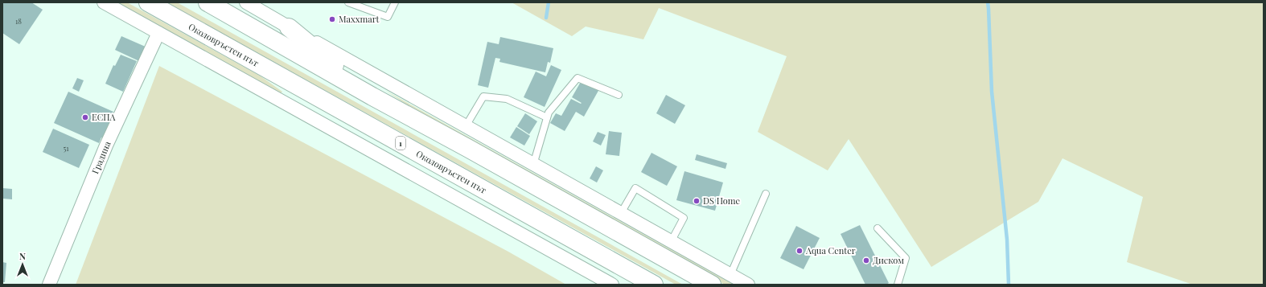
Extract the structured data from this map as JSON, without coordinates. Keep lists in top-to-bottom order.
{
  "streets": {
    "highway": ["Околовръстен път", "1"],
    "street": ["Градина"]
  },
  "places": [
    "Maxxmart",
    "ЕСПА",
    "DS Home",
    "Aqua Center",
    "Диском"
  ],
  "house_numbers": ["18", "51"],
  "north": "top"
}
